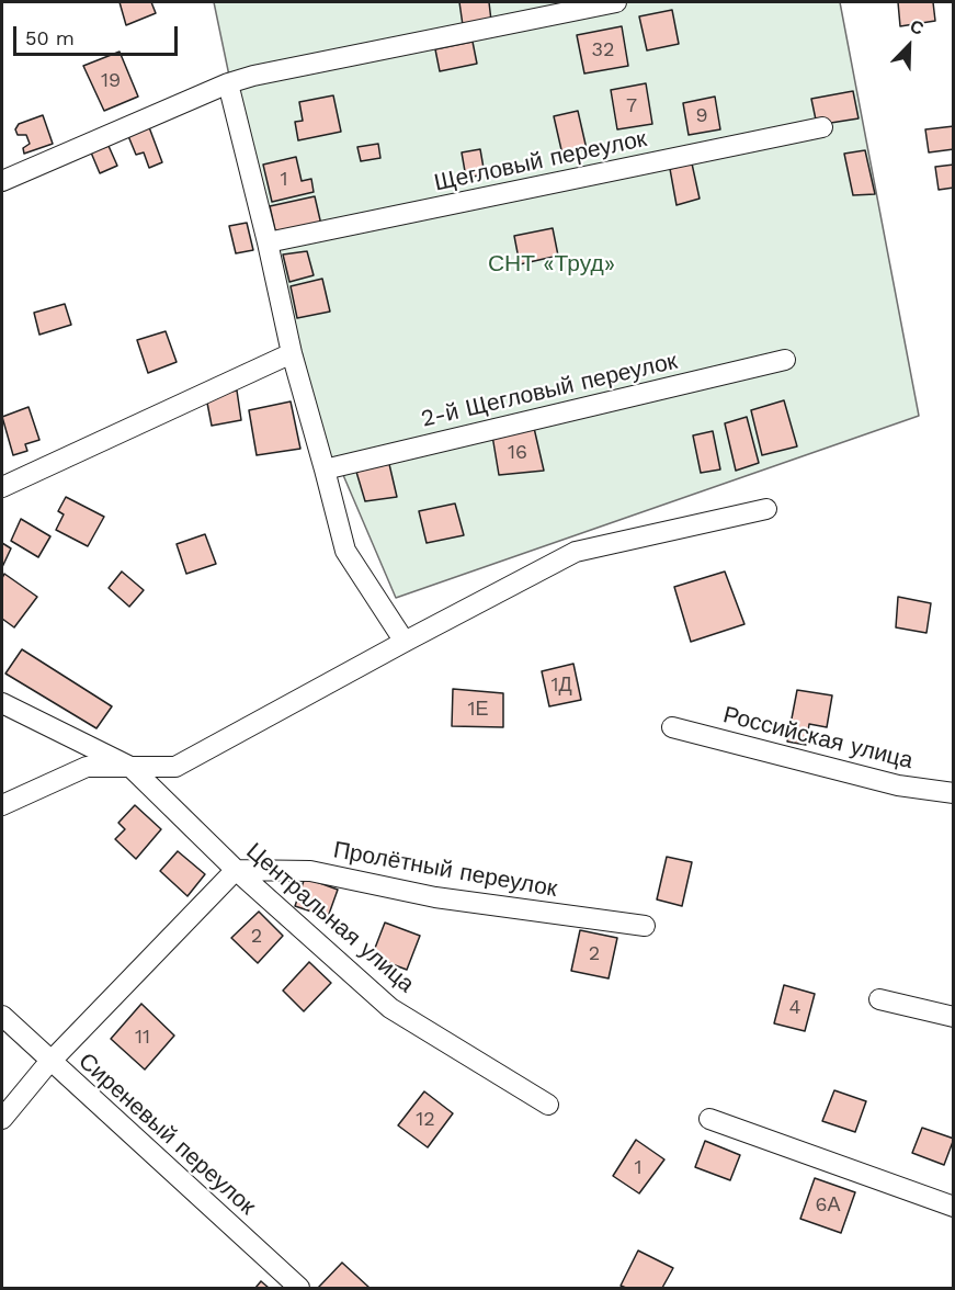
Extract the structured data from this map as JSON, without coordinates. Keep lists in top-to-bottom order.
{
  "streets": {
    "street": [
      "Щегловый переулок",
      "2-й Щегловый переулок",
      "Российская улица",
      "Пролётный переулок",
      "Центральная улица",
      "Сиреневый переулок"
    ]
  },
  "crossings": [
    ["Пролётный переулок", "Центральная улица"]
  ],
  "parks": ["СНТ «Труд»"],
  "house_numbers": [
    "32",
    "19",
    "7",
    "9",
    "1",
    "16",
    "1Д",
    "1Е",
    "2",
    "2",
    "4",
    "11",
    "12",
    "1",
    "6А"
  ],
  "scale_bar": "50 m",
  "north": "top right"
}
